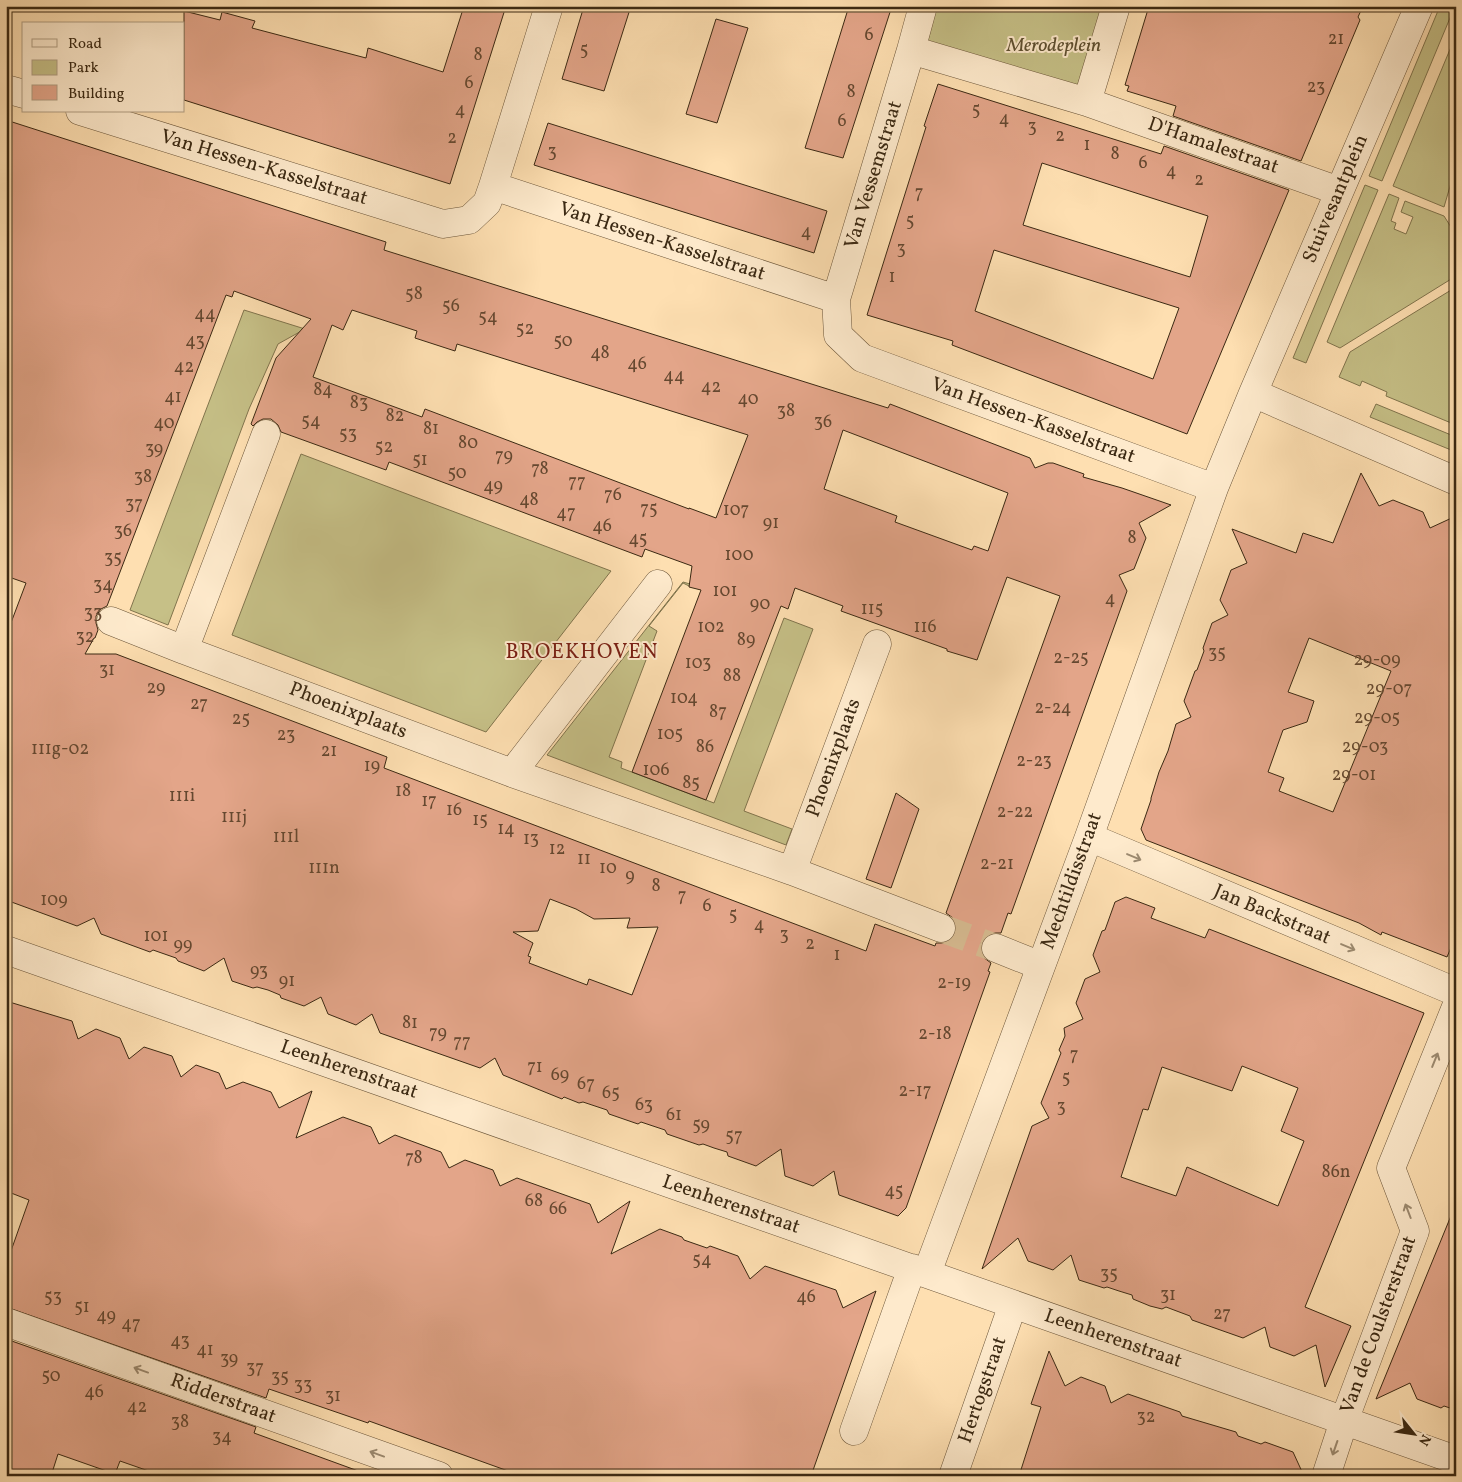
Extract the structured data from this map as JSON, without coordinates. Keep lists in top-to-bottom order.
{
  "streets": {
    "street": [
      "D'Hamalestraat",
      "Van Hessen-Kasselstraat",
      "Van Vessemstraat",
      "Stuivesantplein",
      "Phoenixplaats",
      "Mechtildisstraat",
      "Jan Backstraat",
      "Leenherenstraat",
      "Van de Coulsterstraat",
      "Hertogstraat",
      "Ridderstraat"
    ]
  },
  "crossings": [
    ["D'Hamalestraat", "Stuivesantplein"],
    ["Van Hessen-Kasselstraat", "Van Vessemstraat"],
    ["Van Hessen-Kasselstraat", "Stuivesantplein"],
    ["Van Hessen-Kasselstraat", "Mechtildisstraat"],
    ["Stuivesantplein", "Mechtildisstraat"],
    ["Mechtildisstraat", "Jan Backstraat"],
    ["Mechtildisstraat", "Leenherenstraat"],
    ["Leenherenstraat", "Van de Coulsterstraat"],
    ["Leenherenstraat", "Hertogstraat"]
  ],
  "one_way": ["Jan Backstraat", "Ridderstraat"],
  "districts": ["BROEKHOVEN"],
  "parks": ["Merodeplein"],
  "house_numbers": [
    "6",
    "21",
    "5",
    "8",
    "6",
    "23",
    "8",
    "4",
    "5",
    "4",
    "6",
    "3",
    "2",
    "2",
    "1",
    "3",
    "8",
    "6",
    "4",
    "2",
    "7",
    "5",
    "4",
    "3",
    "1",
    "58",
    "56",
    "44",
    "54",
    "52",
    "43",
    "50",
    "48",
    "46",
    "42",
    "44",
    "42",
    "84",
    "41",
    "40",
    "83",
    "38",
    "82",
    "54",
    "36",
    "40",
    "81",
    "53",
    "80",
    "52",
    "39",
    "79",
    "51",
    "78",
    "50",
    "38",
    "77",
    "49",
    "76",
    "48",
    "37",
    "75",
    "107",
    "47",
    "91",
    "46",
    "36",
    "8",
    "45",
    "100",
    "35",
    "34",
    "101",
    "4",
    "90",
    "115",
    "33",
    "102",
    "116",
    "32",
    "89",
    "35",
    "2-25",
    "29-09",
    "103",
    "31",
    "88",
    "29",
    "29-07",
    "104",
    "27",
    "2-24",
    "87",
    "29-05",
    "25",
    "105",
    "23",
    "86",
    "29-03",
    "111g-02",
    "21",
    "2-23",
    "19",
    "106",
    "29-01",
    "85",
    "18",
    "111i",
    "17",
    "16",
    "2-22",
    "111j",
    "15",
    "14",
    "111l",
    "13",
    "12",
    "11",
    "2-21",
    "111n",
    "10",
    "9",
    "8",
    "7",
    "109",
    "6",
    "5",
    "4",
    "3",
    "101",
    "2",
    "99",
    "1",
    "93",
    "91",
    "2-19",
    "81",
    "79",
    "2-18",
    "77",
    "7",
    "71",
    "69",
    "5",
    "67",
    "2-17",
    "65",
    "63",
    "3",
    "61",
    "59",
    "57",
    "78",
    "86n",
    "45",
    "68",
    "66",
    "54",
    "35",
    "31",
    "53",
    "46",
    "51",
    "27",
    "49",
    "47",
    "43",
    "41",
    "39",
    "37",
    "50",
    "35",
    "33",
    "46",
    "31",
    "42",
    "32",
    "38",
    "34"
  ],
  "legend": ["Road", "Park", "Building"],
  "north": "bottom right"
}
